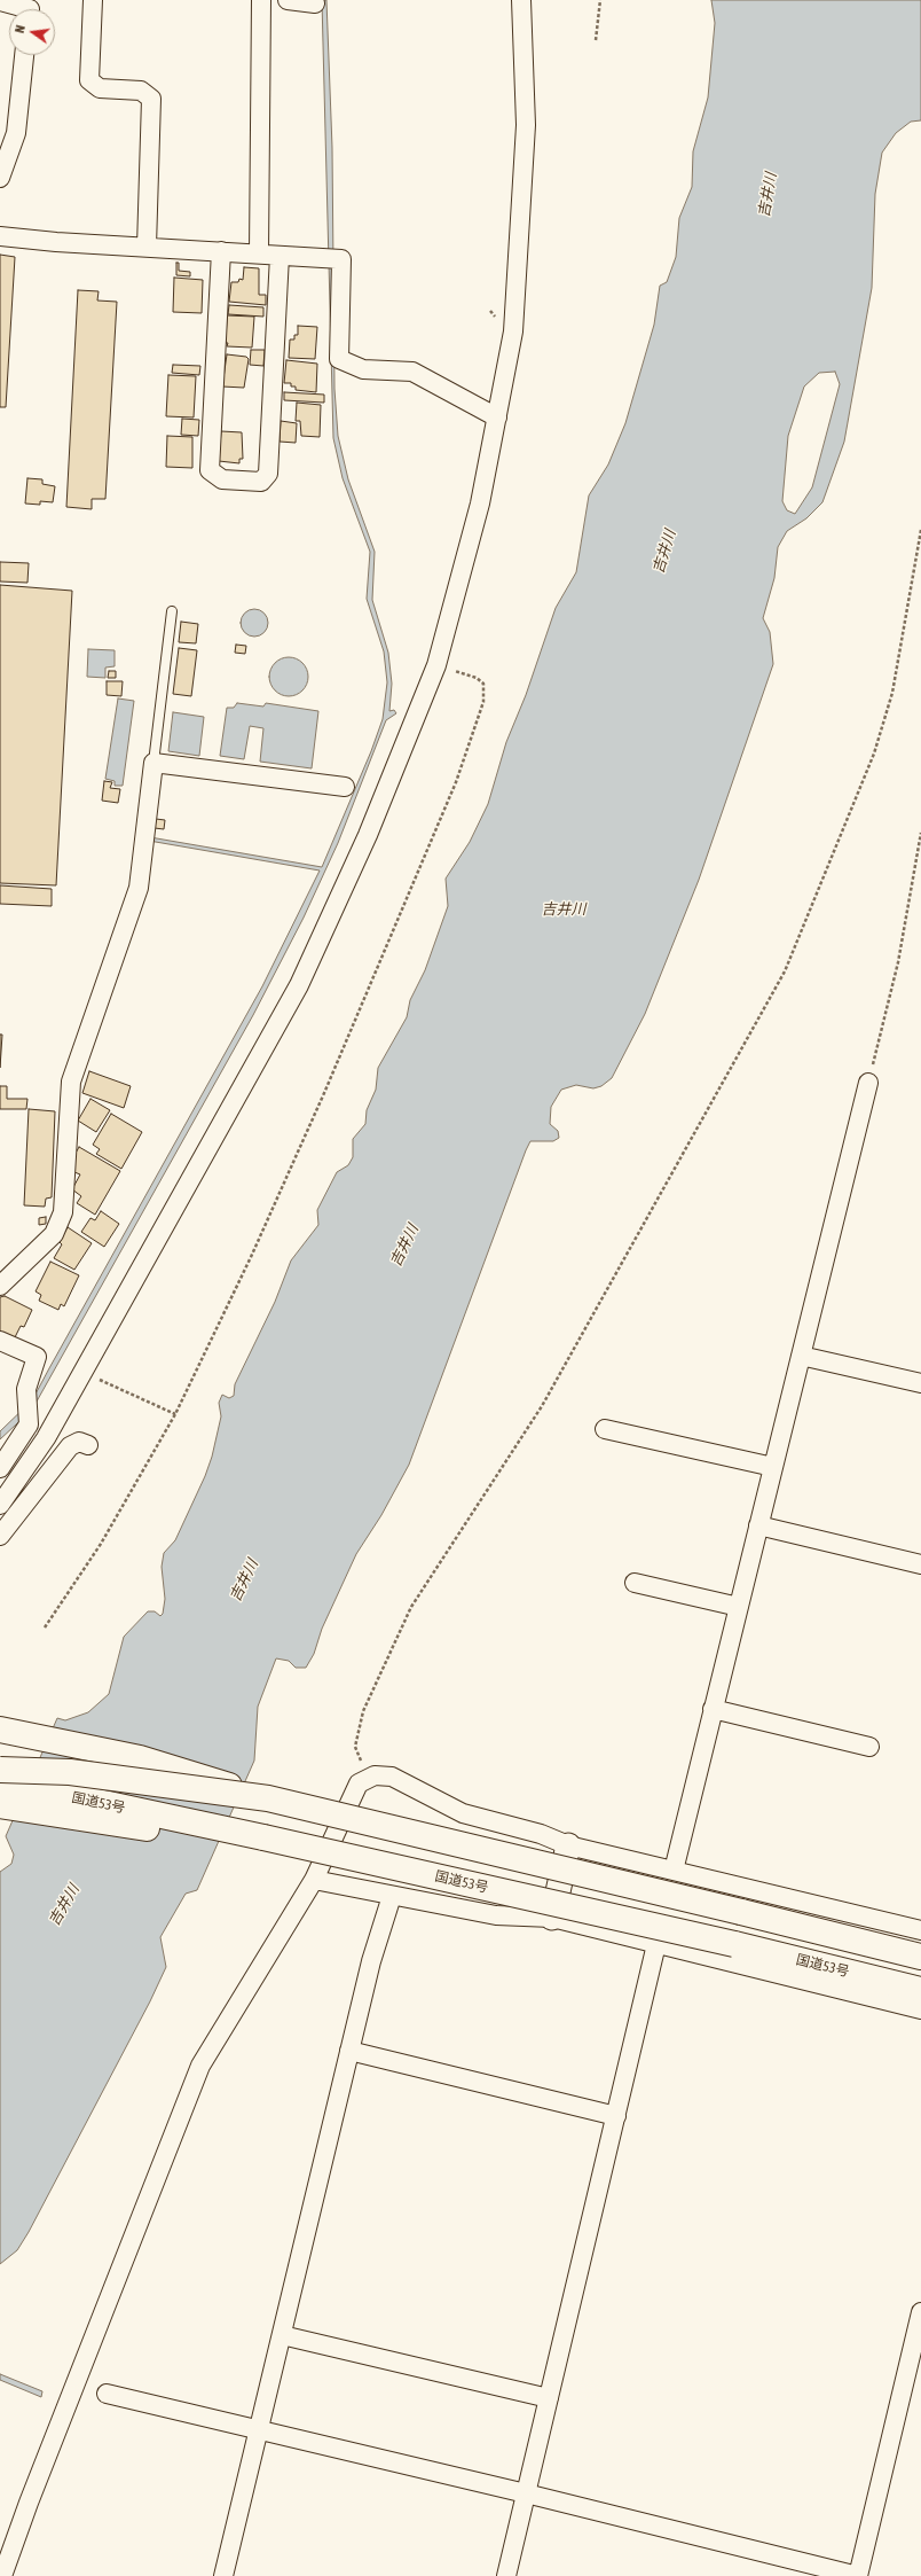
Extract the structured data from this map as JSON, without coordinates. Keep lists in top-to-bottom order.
{
  "streets": {
    "highway": ["国道53号"]
  },
  "water": ["吉井川"],
  "north": "left"
}
